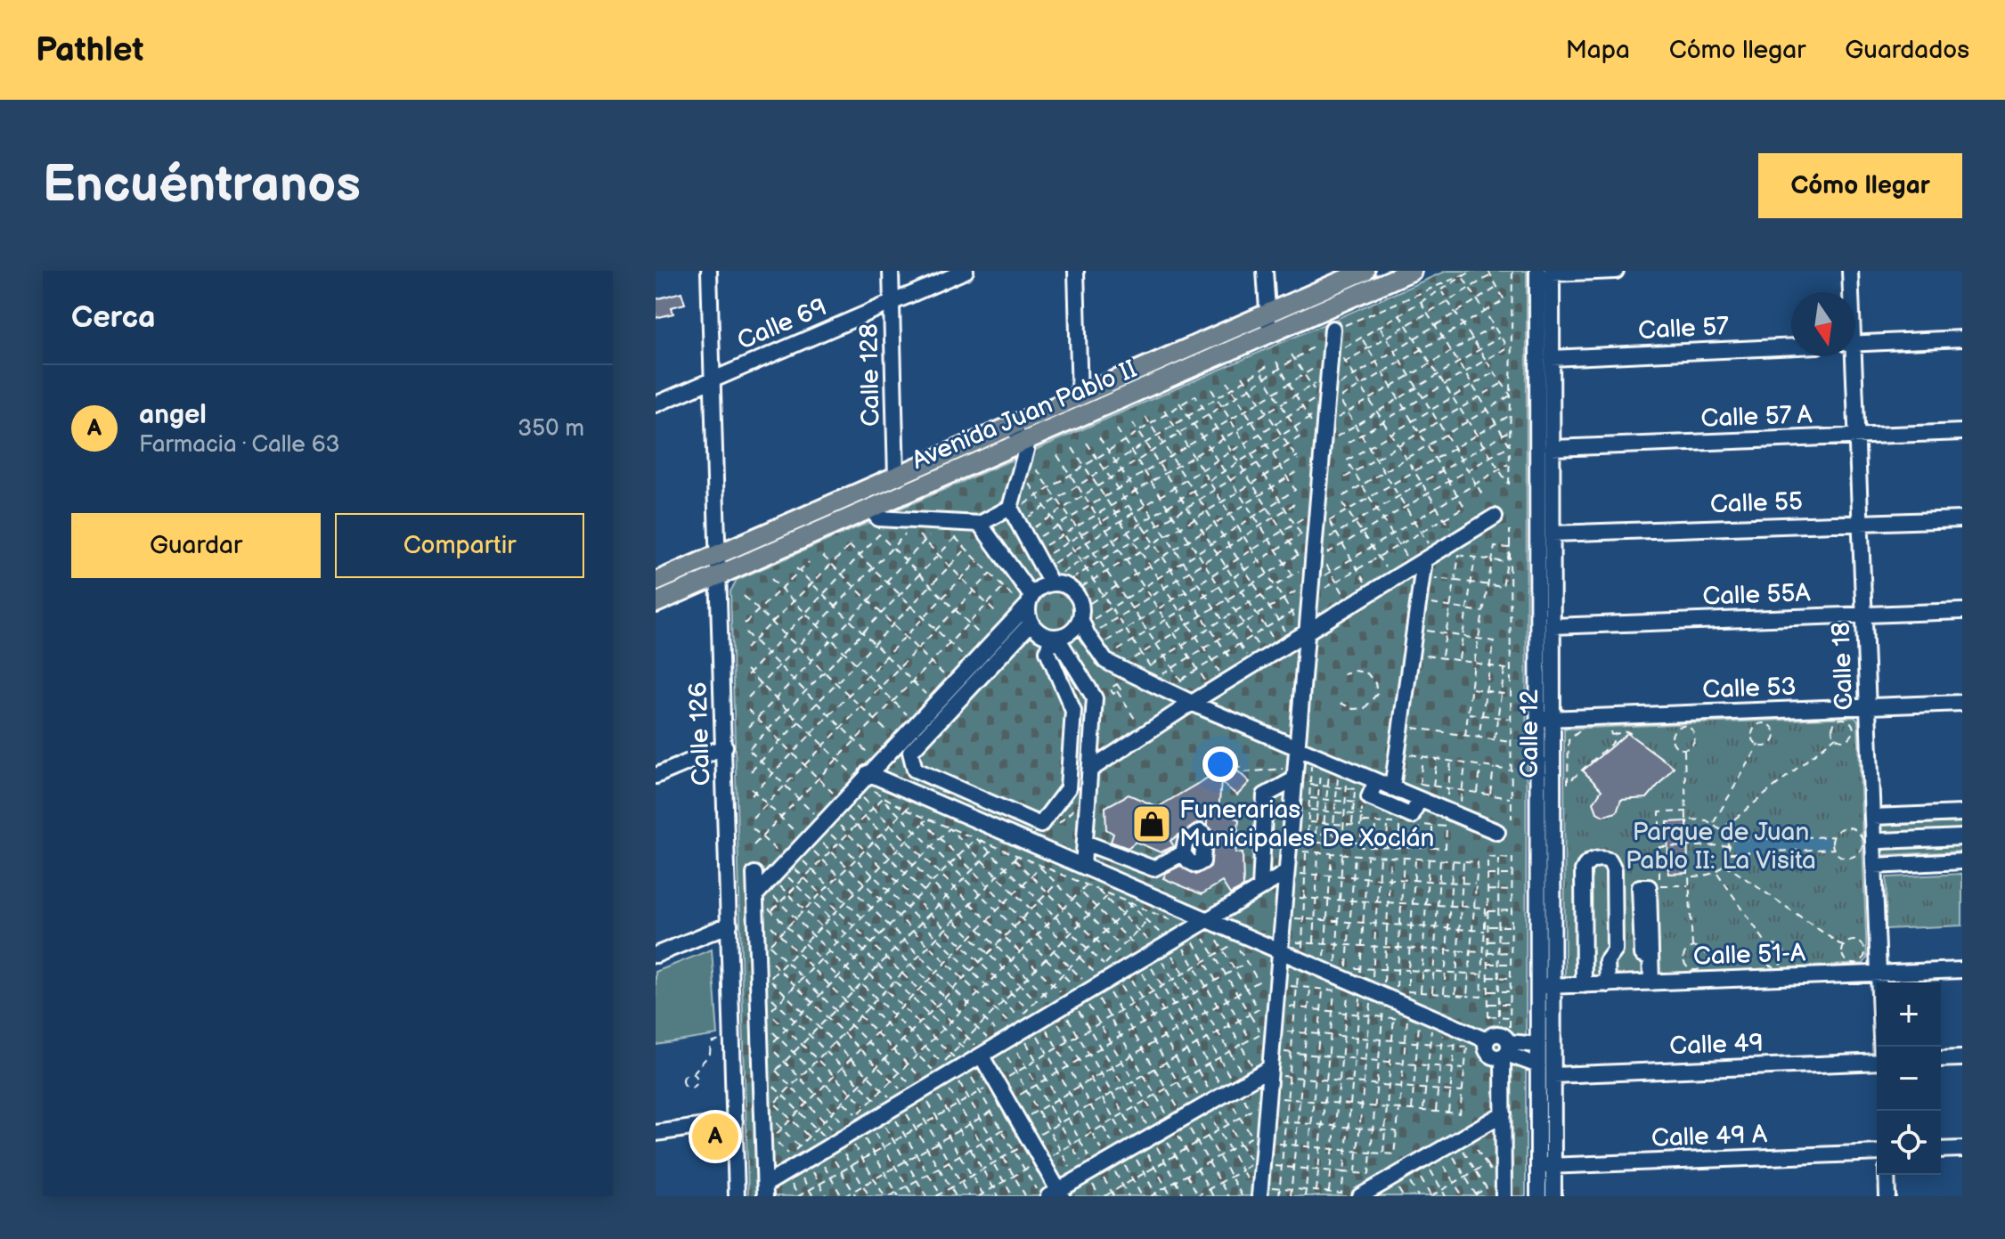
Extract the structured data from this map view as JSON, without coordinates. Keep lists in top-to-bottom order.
{
  "streets": {
    "main road": ["Avenida Juan Pablo II"],
    "street": [
      "Calle 69",
      "Calle 57",
      "Calle 128",
      "Calle 57 A",
      "Calle 55",
      "Calle 55A",
      "Calle 18",
      "Calle 53",
      "Calle 126",
      "Calle 12",
      "Calle 51-A",
      "Calle 49",
      "Calle 49 A"
    ]
  },
  "crossings": [
    ["Calle 69", "Calle 128"],
    ["Calle 69", "Calle 126"],
    ["Calle 57", "Calle 12"],
    ["Calle 128", "Avenida Juan Pablo II"],
    ["Avenida Juan Pablo II", "Calle 126"],
    ["Calle 57 A", "Calle 18"],
    ["Calle 57 A", "Calle 12"],
    ["Calle 55", "Calle 18"],
    ["Calle 55", "Calle 12"],
    ["Calle 55A", "Calle 18"],
    ["Calle 55A", "Calle 12"],
    ["Calle 18", "Calle 53"],
    ["Calle 18", "Calle 51-A"],
    ["Calle 53", "Calle 12"],
    ["Calle 12", "Calle 51-A"],
    ["Calle 12", "Calle 49"],
    ["Calle 12", "Calle 49 A"]
  ],
  "parks": ["Parque de Juan Pablo II: La Visita"],
  "places": {
    "shop": ["Funerarias Municipales De Xoclán"]
  },
  "north": "bottom",
  "page": {
    "header": "Pathlet",
    "nav": ["Mapa", "Cómo llegar", "Guardados"],
    "buttons": [
      "Cómo llegar",
      ["Guardar", "Compartir"]
    ],
    "title": "Encuéntranos",
    "heading": "Cerca",
    "list": [
      {
        "mark": "A",
        "name": "angel",
        "note": "Farmacia · Calle 63",
        "value": "350 m"
      }
    ],
    "map_buttons": ["+", "−"],
    "pins": "A"
  }
}
